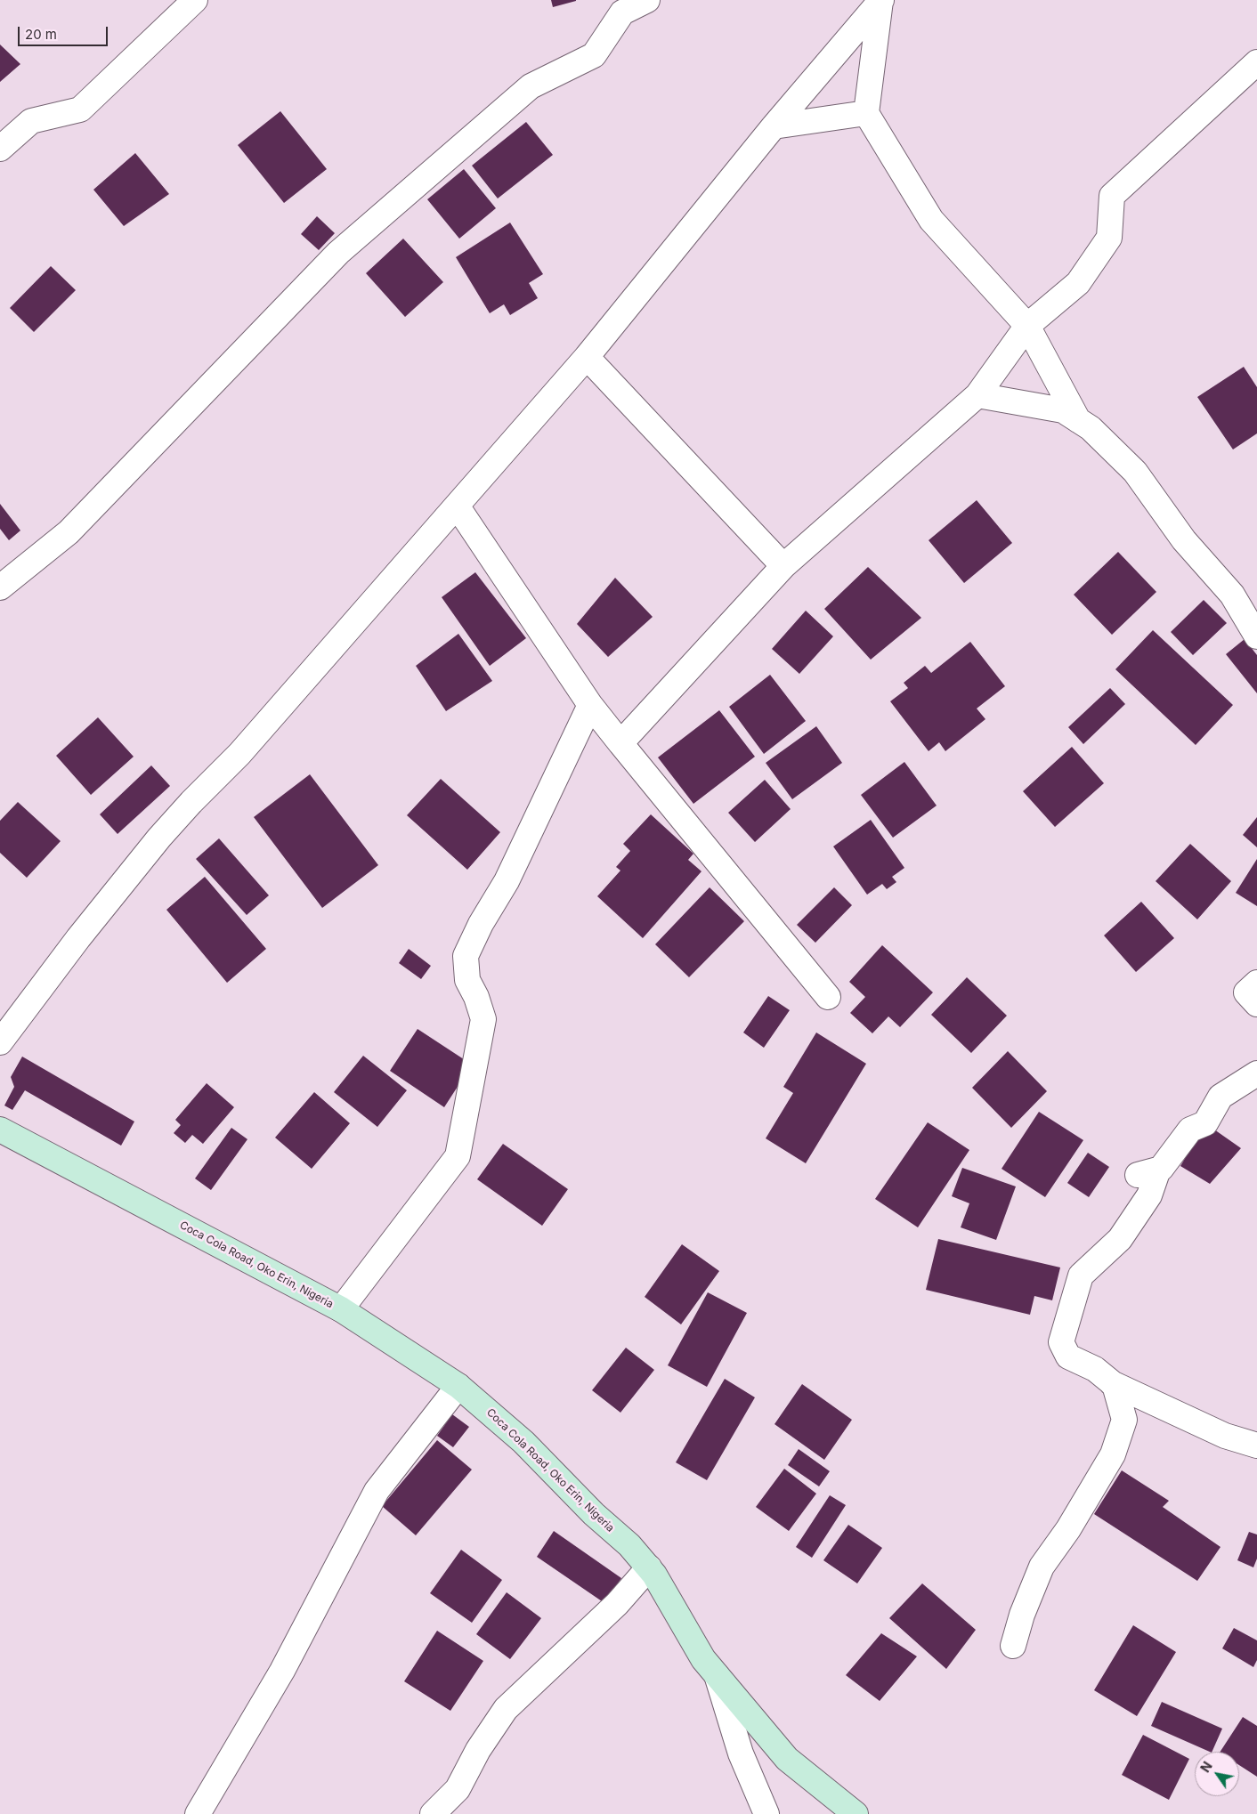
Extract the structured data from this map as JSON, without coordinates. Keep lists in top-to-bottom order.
{
  "streets": {
    "street": ["Coca Cola Road, Oko Erin, Nigeria"]
  },
  "scale_bar": "20 m",
  "north": "top left"
}
